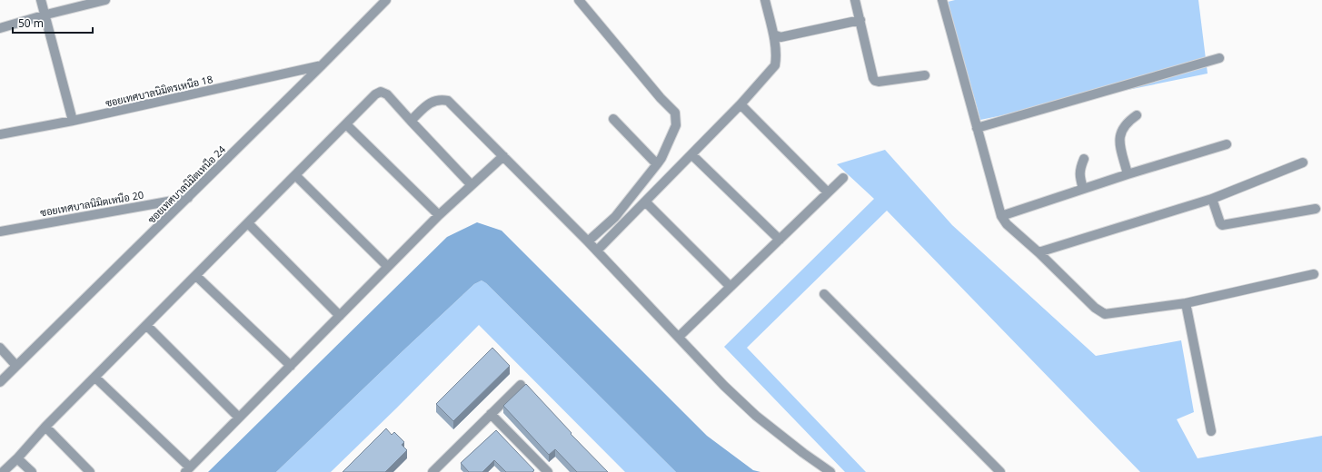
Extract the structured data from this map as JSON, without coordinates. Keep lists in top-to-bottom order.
{
  "streets": {
    "street": ["ซอยเทศบาลนิมิตรเหนือ 18", "ซอยเทศบาลนิมิตเหนือ 24", "ซอยเทศบาลนิมิตเหนือ 20"]
  },
  "crossings": [
    ["ซอยเทศบาลนิมิตรเหนือ 18", "ซอยเทศบาลนิมิตเหนือ 24"],
    ["ซอยเทศบาลนิมิตเหนือ 24", "ซอยเทศบาลนิมิตเหนือ 20"]
  ],
  "scale_bar": "50 m"
}
